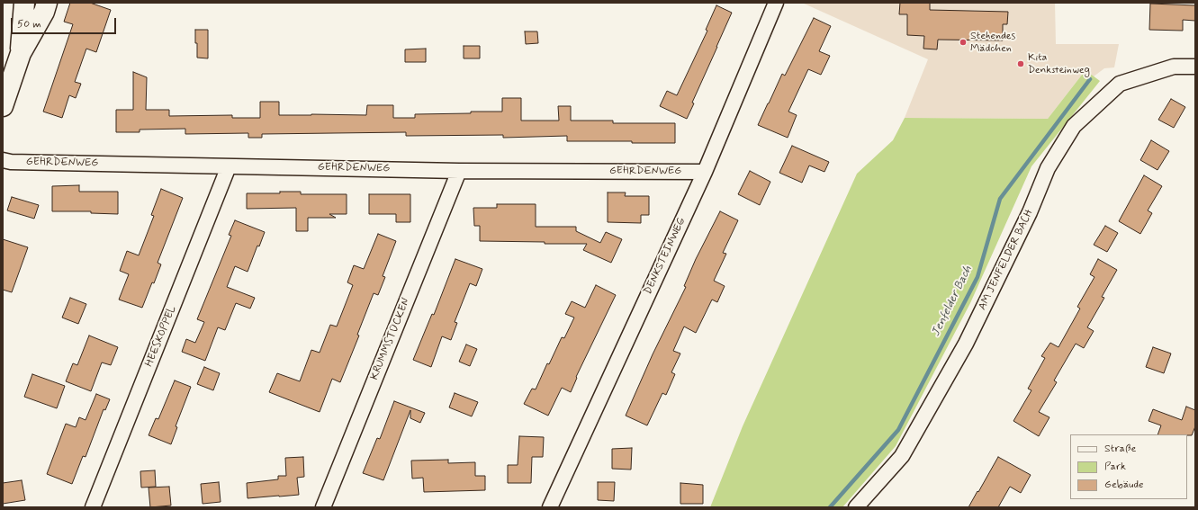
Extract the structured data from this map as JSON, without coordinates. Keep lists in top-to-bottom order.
{
  "streets": {
    "street": [
      "GEHRDENWEG",
      "DENKSTEINWEG",
      "AM JENFELDER BACH",
      "HEESKOPPEL",
      "KRUMMSTÜCKEN"
    ]
  },
  "crossings": [
    ["GEHRDENWEG", "DENKSTEINWEG"],
    ["GEHRDENWEG", "HEESKOPPEL"],
    ["GEHRDENWEG", "KRUMMSTÜCKEN"]
  ],
  "water": ["Jenfelder Bach"],
  "places": ["Stehendes Mädchen", "Kita Denksteinweg"],
  "legend": ["Straße", "Park", "Gebäude"],
  "scale_bar": "50 m"
}
